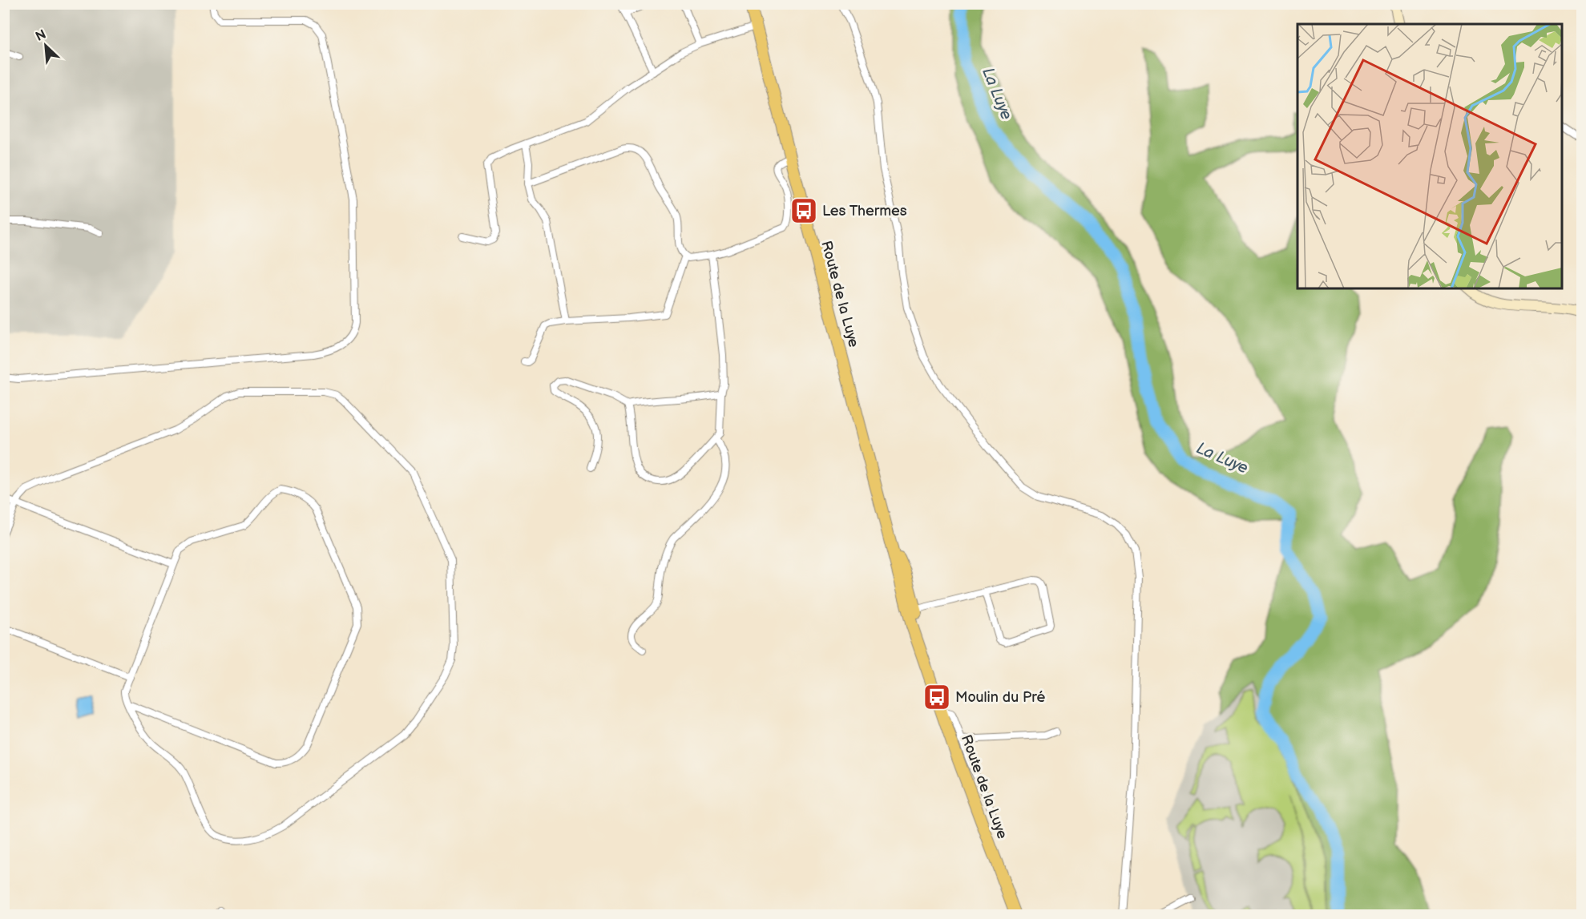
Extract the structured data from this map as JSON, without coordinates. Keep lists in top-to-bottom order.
{
  "streets": {
    "main road": ["Route de la Luye"]
  },
  "water": ["La Luye"],
  "places": {
    "bus stop": ["Les Thermes", "Moulin du Pré"]
  },
  "north": "top left"
}
